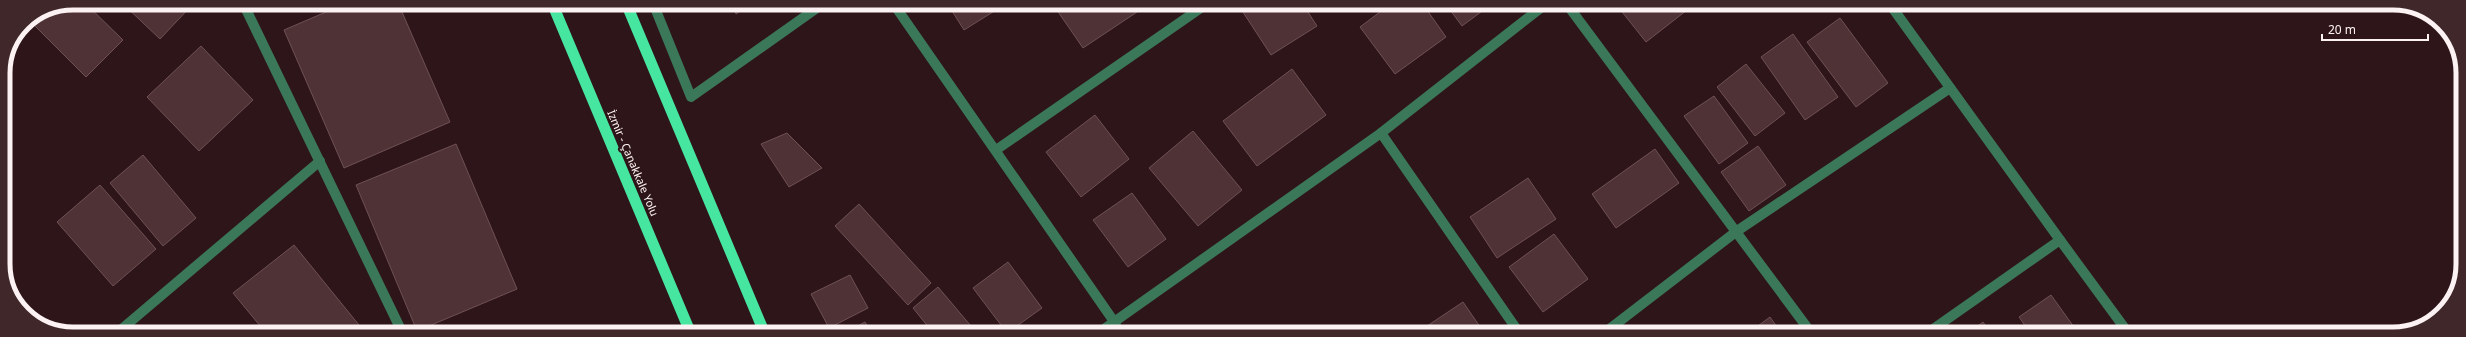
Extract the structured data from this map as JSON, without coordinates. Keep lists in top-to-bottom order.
{
  "streets": {
    "highway": ["İzmir - Çanakkale Yolu"]
  },
  "scale_bar": "20 m"
}
